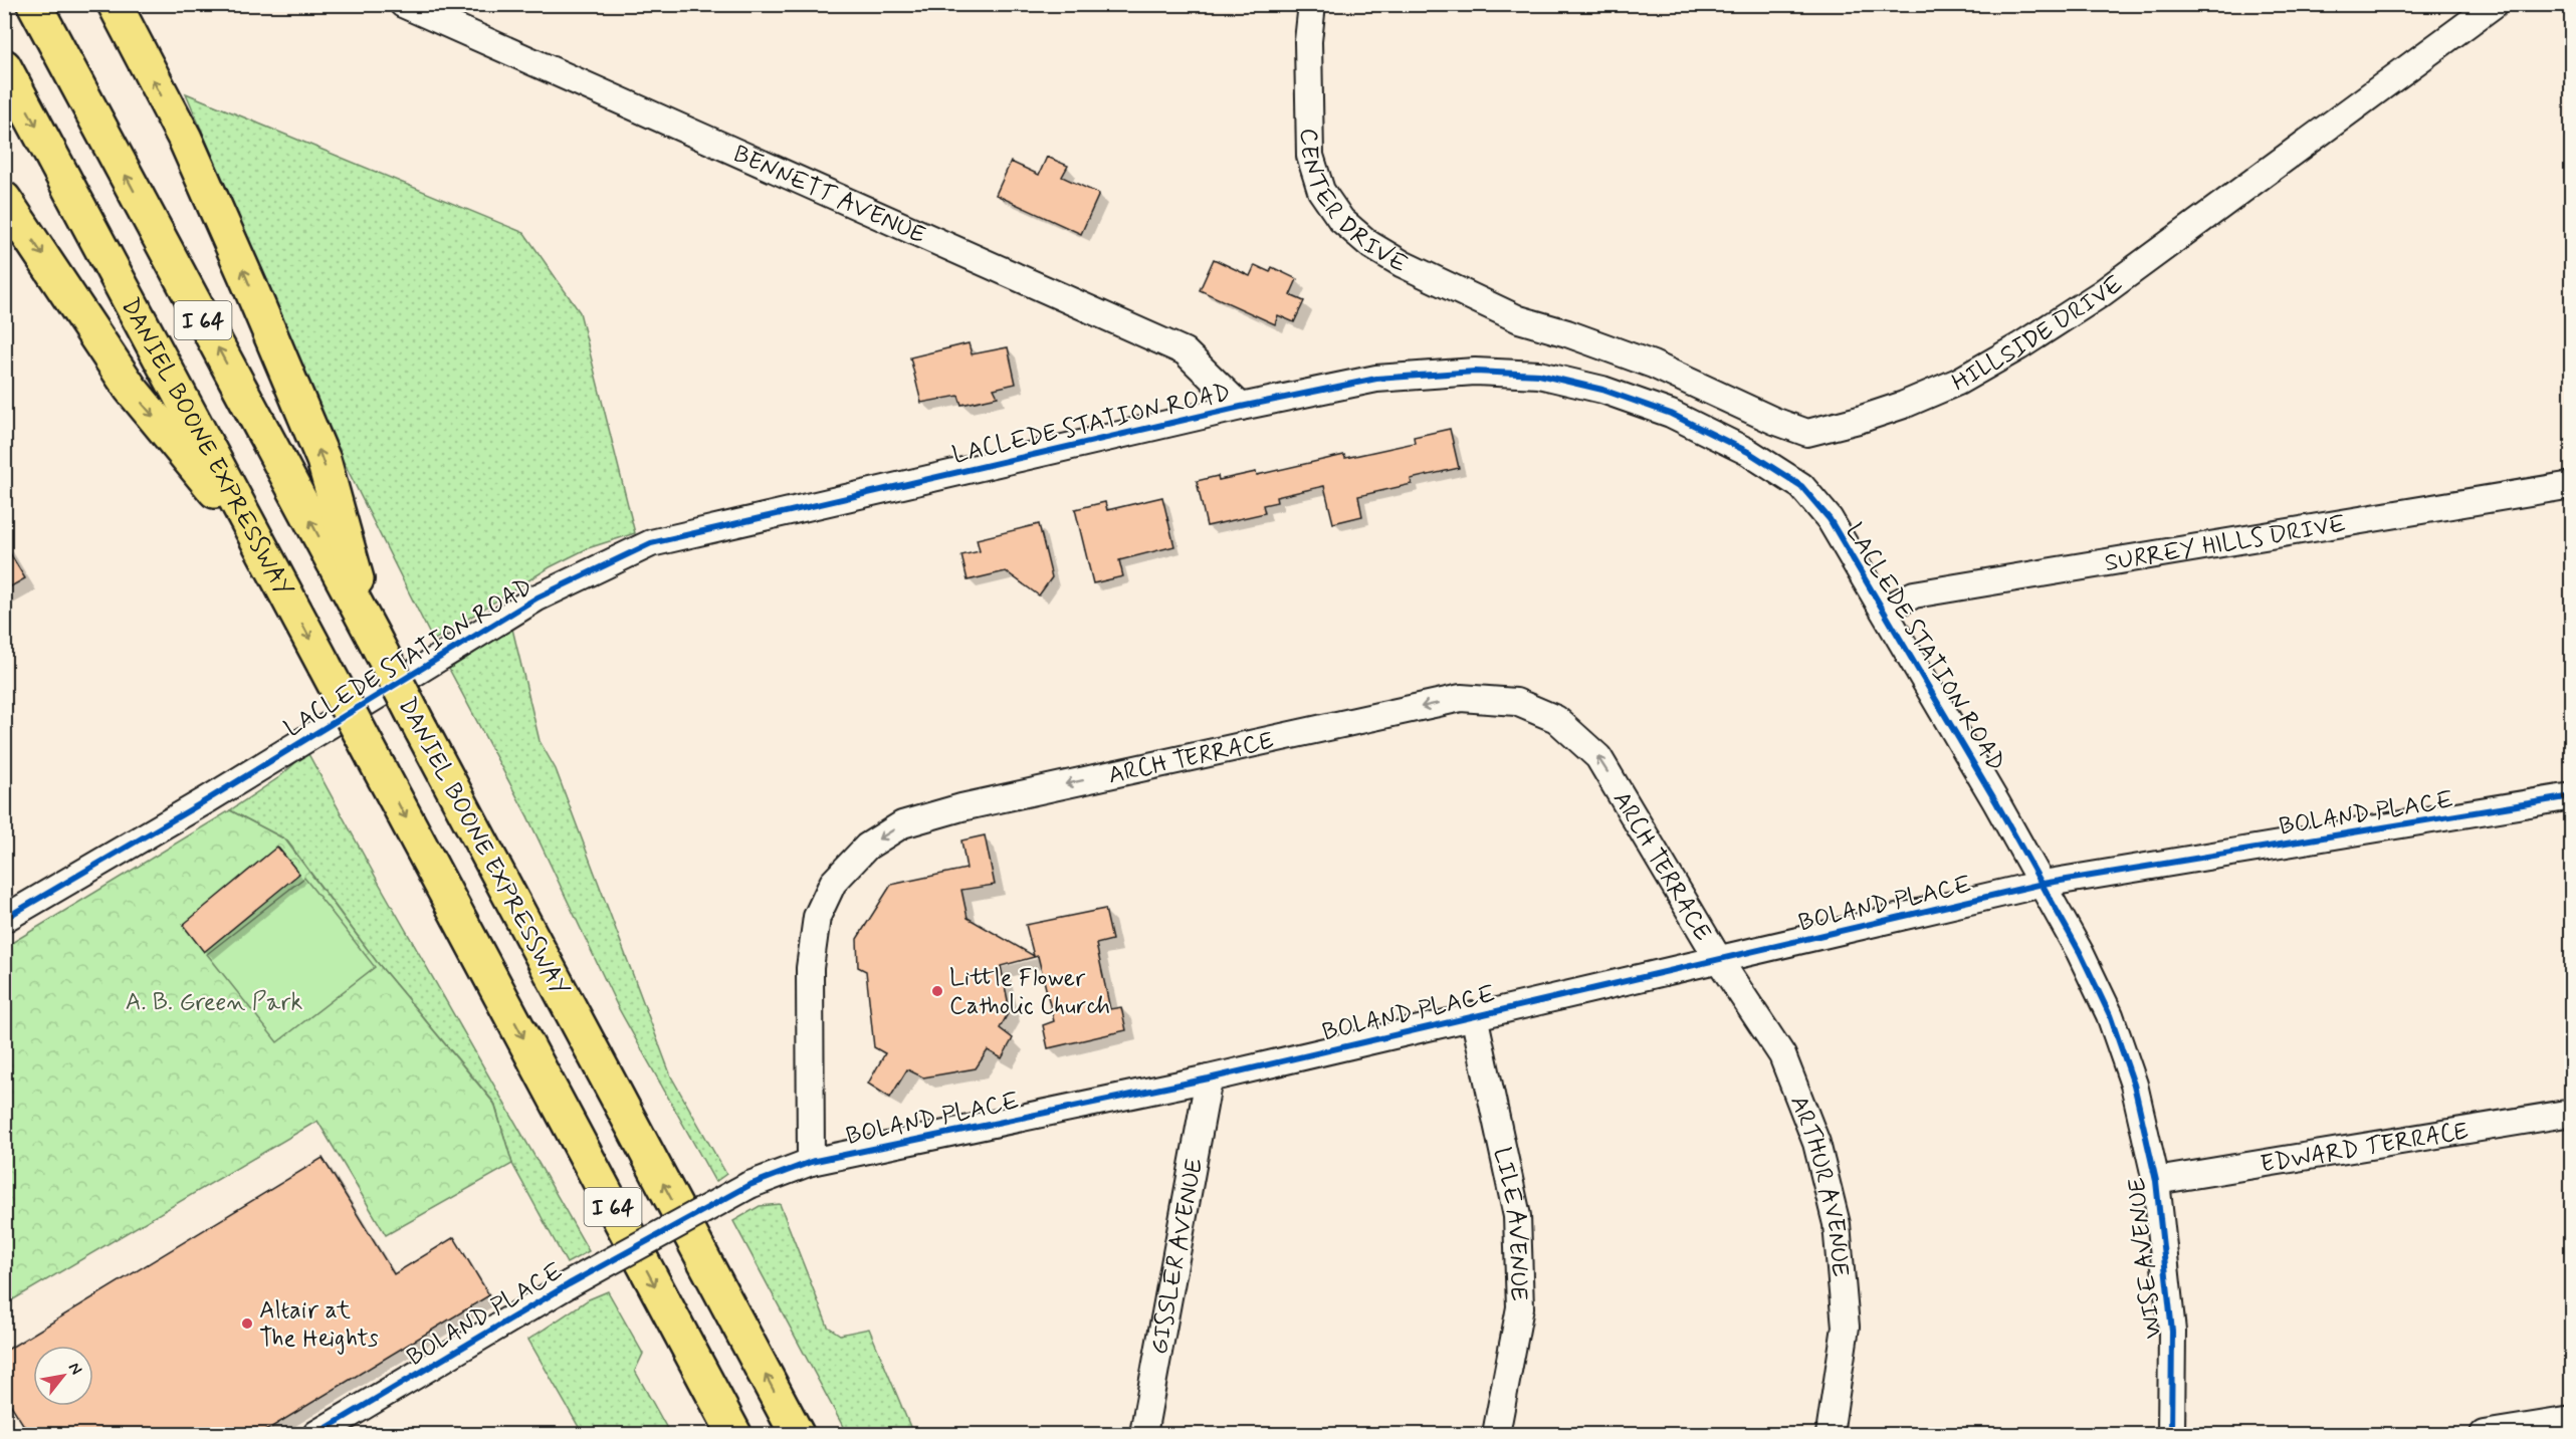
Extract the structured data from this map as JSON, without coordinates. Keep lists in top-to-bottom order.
{
  "streets": {
    "highway": ["I 64", "DANIEL BOONE EXPRESSWAY"],
    "street": [
      "CENTER DRIVE",
      "BENNETT AVENUE",
      "HILLSIDE DRIVE",
      "LACLEDE STATION ROAD",
      "SURREY HILLS DRIVE",
      "ARCH TERRACE",
      "BOLAND PLACE",
      "EDWARD TERRACE",
      "ARTHUR AVENUE",
      "LILE AVENUE",
      "GISSLER AVENUE",
      "WISE AVENUE"
    ]
  },
  "crossings": [
    ["CENTER DRIVE", "HILLSIDE DRIVE"],
    ["BENNETT AVENUE", "LACLEDE STATION ROAD"],
    ["LACLEDE STATION ROAD", "SURREY HILLS DRIVE"],
    ["LACLEDE STATION ROAD", "BOLAND PLACE"],
    ["LACLEDE STATION ROAD", "WISE AVENUE"],
    ["ARCH TERRACE", "BOLAND PLACE"],
    ["ARCH TERRACE", "ARTHUR AVENUE"],
    ["BOLAND PLACE", "ARTHUR AVENUE"],
    ["BOLAND PLACE", "LILE AVENUE"],
    ["BOLAND PLACE", "GISSLER AVENUE"],
    ["BOLAND PLACE", "WISE AVENUE"],
    ["EDWARD TERRACE", "WISE AVENUE"]
  ],
  "parks": ["A. B. Green Park"],
  "places": ["Little Flower Catholic Church", "Altair at The Heights"],
  "north": "top right"
}
